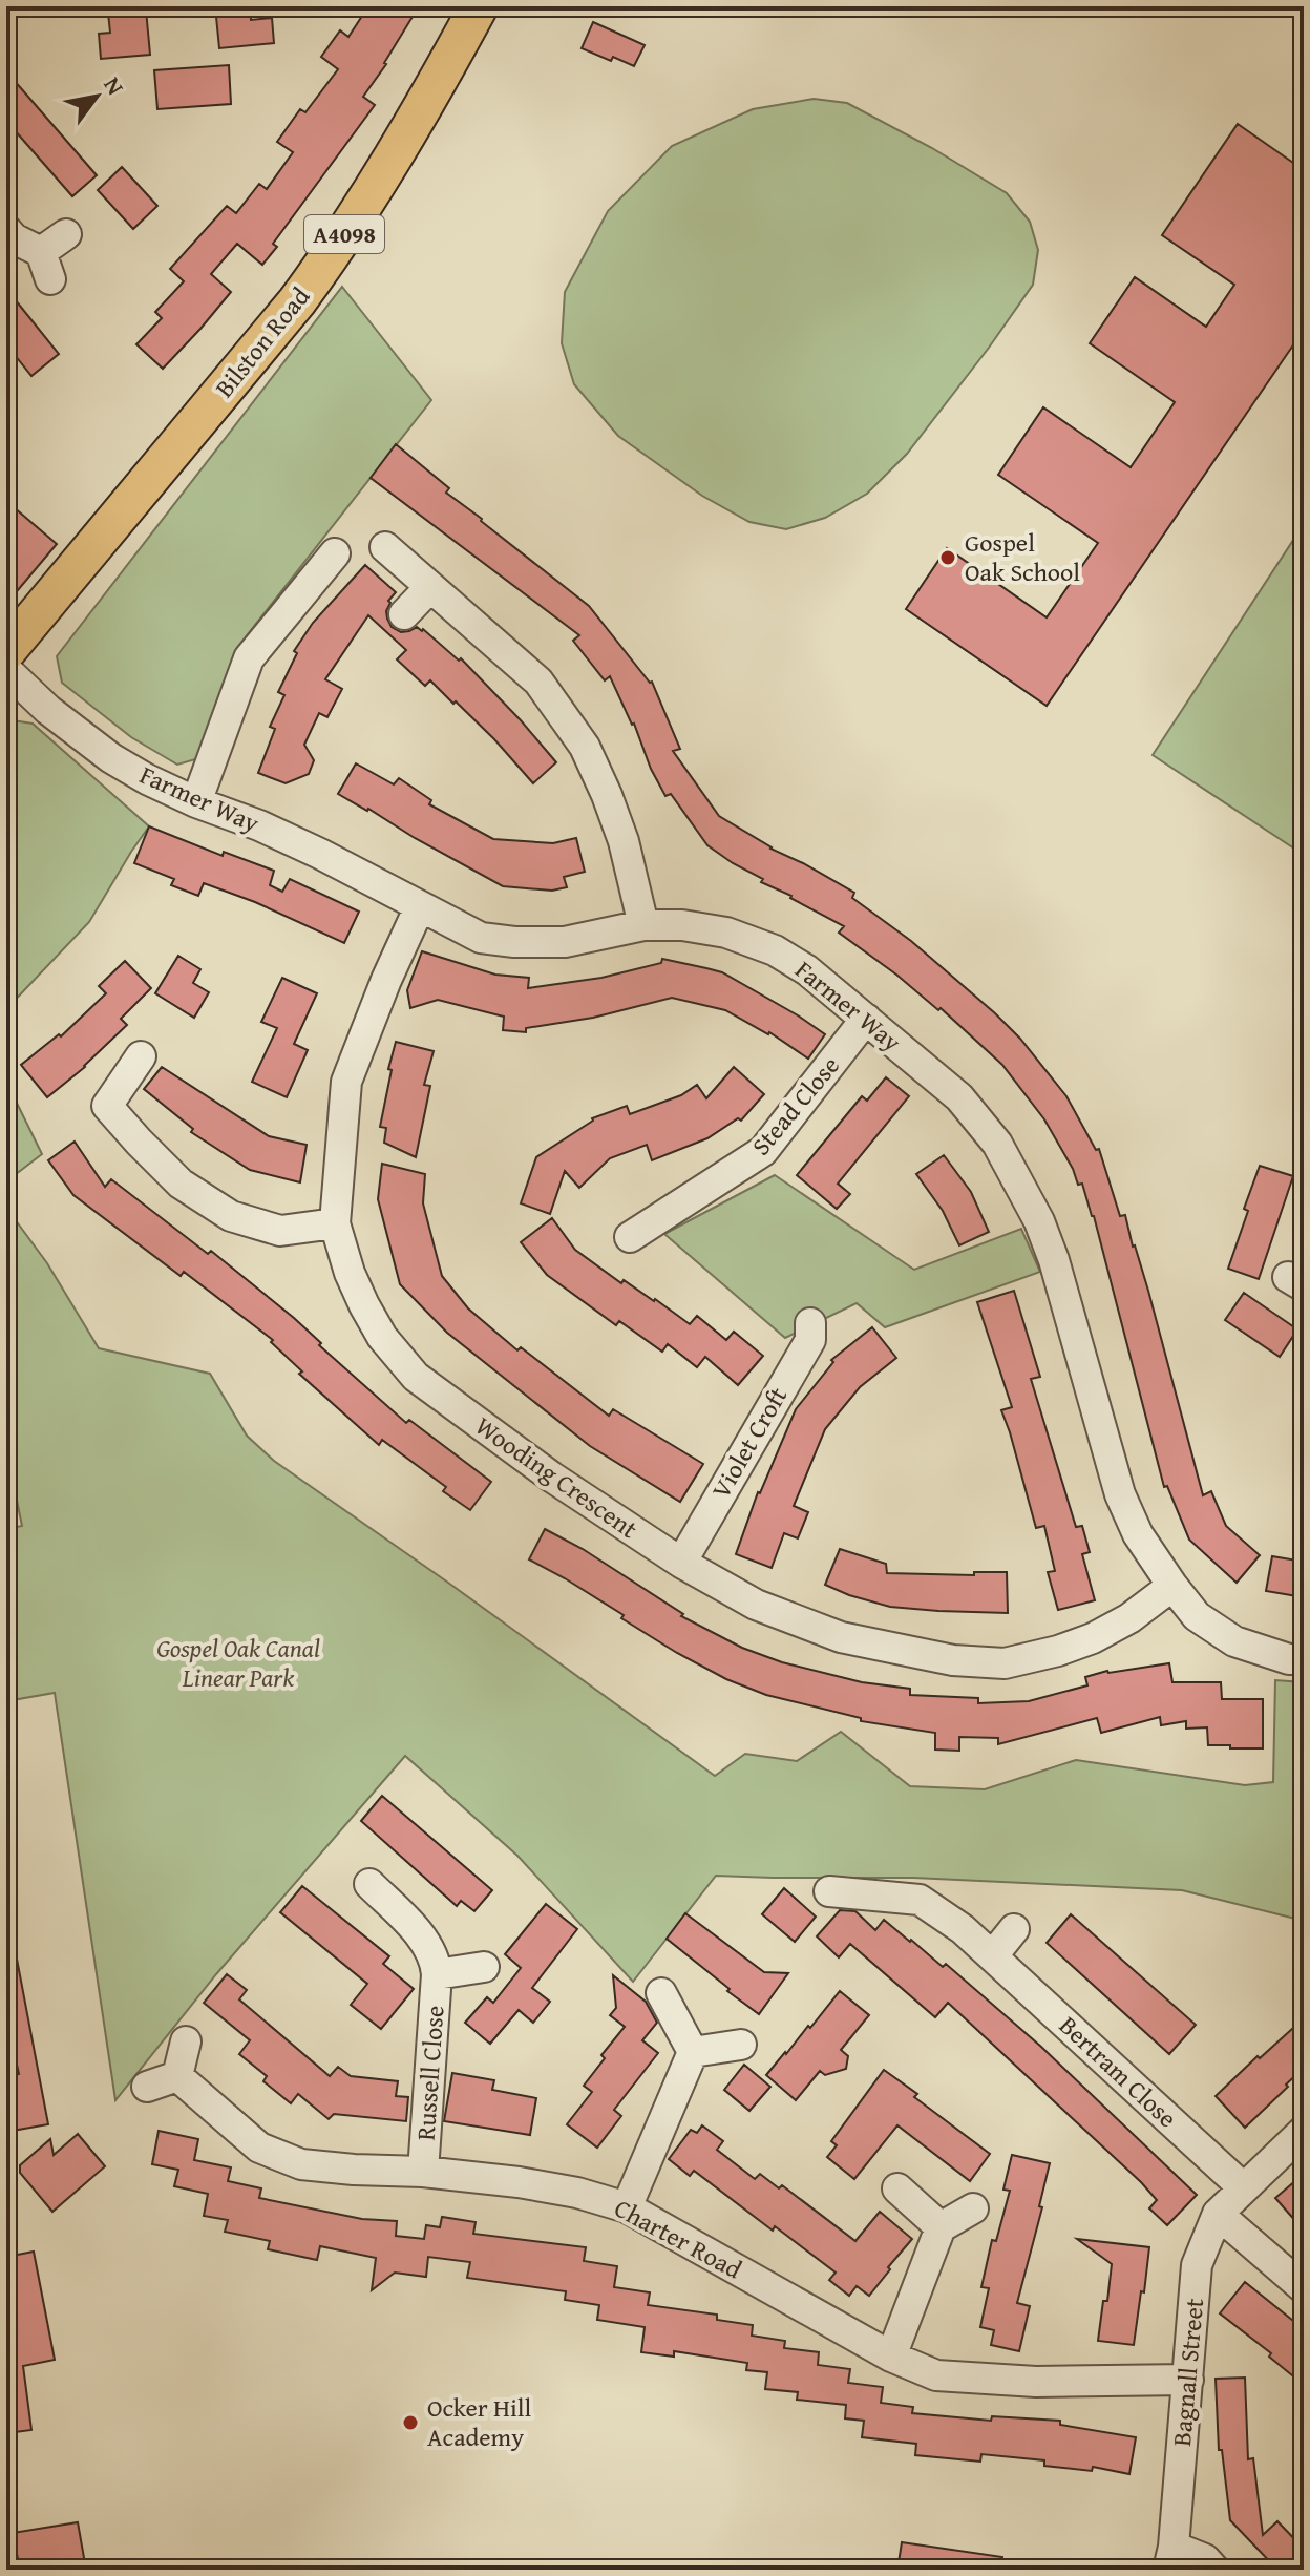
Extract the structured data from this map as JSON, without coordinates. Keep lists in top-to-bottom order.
{
  "streets": {
    "main road": ["A4098", "Bilston Road"],
    "street": [
      "Farmer Way",
      "Stead Close",
      "Violet Croft",
      "Wooding Crescent",
      "Bertram Close",
      "Russell Close",
      "Charter Road",
      "Bagnall Street"
    ]
  },
  "crossings": [
    ["Farmer Way", "Stead Close"],
    ["Farmer Way", "Wooding Crescent"],
    ["Violet Croft", "Wooding Crescent"],
    ["Bertram Close", "Bagnall Street"],
    ["Russell Close", "Charter Road"],
    ["Charter Road", "Bagnall Street"]
  ],
  "parks": ["Gospel Oak Canal Linear Park"],
  "places": ["Gospel Oak School", "Ocker Hill Academy"],
  "north": "top right"
}
